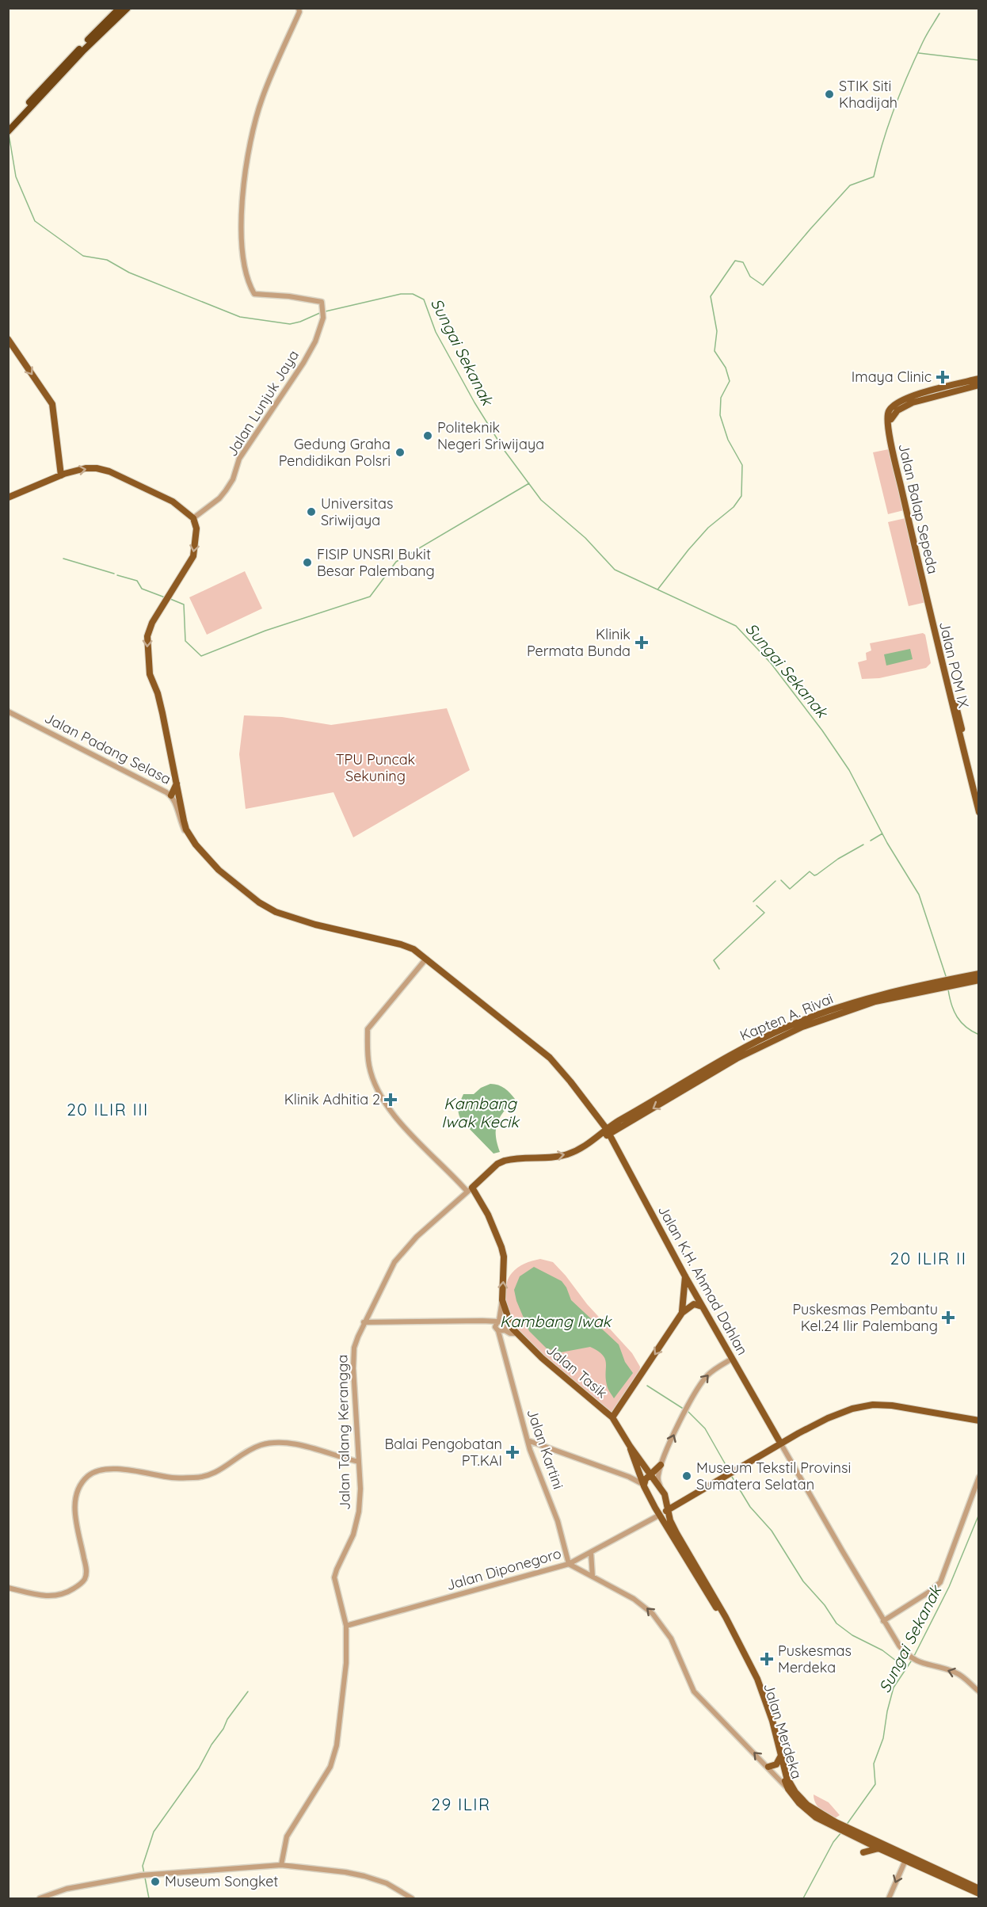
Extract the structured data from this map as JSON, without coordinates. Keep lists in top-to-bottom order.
{
  "streets": {
    "main road": [
      "Jalan Balap Sepeda",
      "Jalan POM IX",
      "Kapten A. Rivai",
      "Jalan K.H. Ahmad Dahlan",
      "Jalan Tasik",
      "Jalan Merdeka"
    ],
    "street": [
      "Jalan Lunjuk Jaya",
      "Jalan Padang Selasa",
      "Jalan Talang Kerangga",
      "Jalan Kartini",
      "Jalan Diponegoro"
    ]
  },
  "crossings": [
    ["Jalan Lunjuk Jaya", "Jalan K.H. Ahmad Dahlan"],
    ["Jalan Balap Sepeda", "Jalan POM IX"],
    ["Jalan Padang Selasa", "Jalan K.H. Ahmad Dahlan"],
    ["Kapten A. Rivai", "Jalan K.H. Ahmad Dahlan"],
    ["Kapten A. Rivai", "Jalan Tasik"],
    ["Kapten A. Rivai", "Jalan Talang Kerangga"],
    ["Jalan Tasik", "Jalan Talang Kerangga"],
    ["Jalan Tasik", "Jalan Merdeka"],
    ["Jalan Talang Kerangga", "Jalan Diponegoro"],
    ["Jalan Kartini", "Jalan Diponegoro"],
    ["Jalan Diponegoro", "Jalan Merdeka"]
  ],
  "one_way": ["Jalan Tasik"],
  "districts": ["20 ILIR III", "20 ILIR II", "29 ILIR"],
  "water": ["Sungai Sekanak", "Kambang Iwak Kecik", "Kambang Iwak"],
  "parks": ["TPU Puncak Sekuning"],
  "places": {
    "other": [
      "STIK Siti Khadijah",
      "Politeknik Negeri Sriwijaya",
      "Gedung Graha Pendidikan Polsri",
      "Universitas Sriwijaya",
      "FISIP UNSRI Bukit Besar Palembang",
      "Museum Tekstil Provinsi Sumatera Selatan",
      "Museum Songket"
    ],
    "health": [
      "Imaya Clinic",
      "Klinik Permata Bunda",
      "Klinik Adhitia 2",
      "Puskesmas Pembantu Kel.24 Ilir Palembang",
      "Balai Pengobatan PT.KAI",
      "Puskesmas Merdeka"
    ]
  }
}
